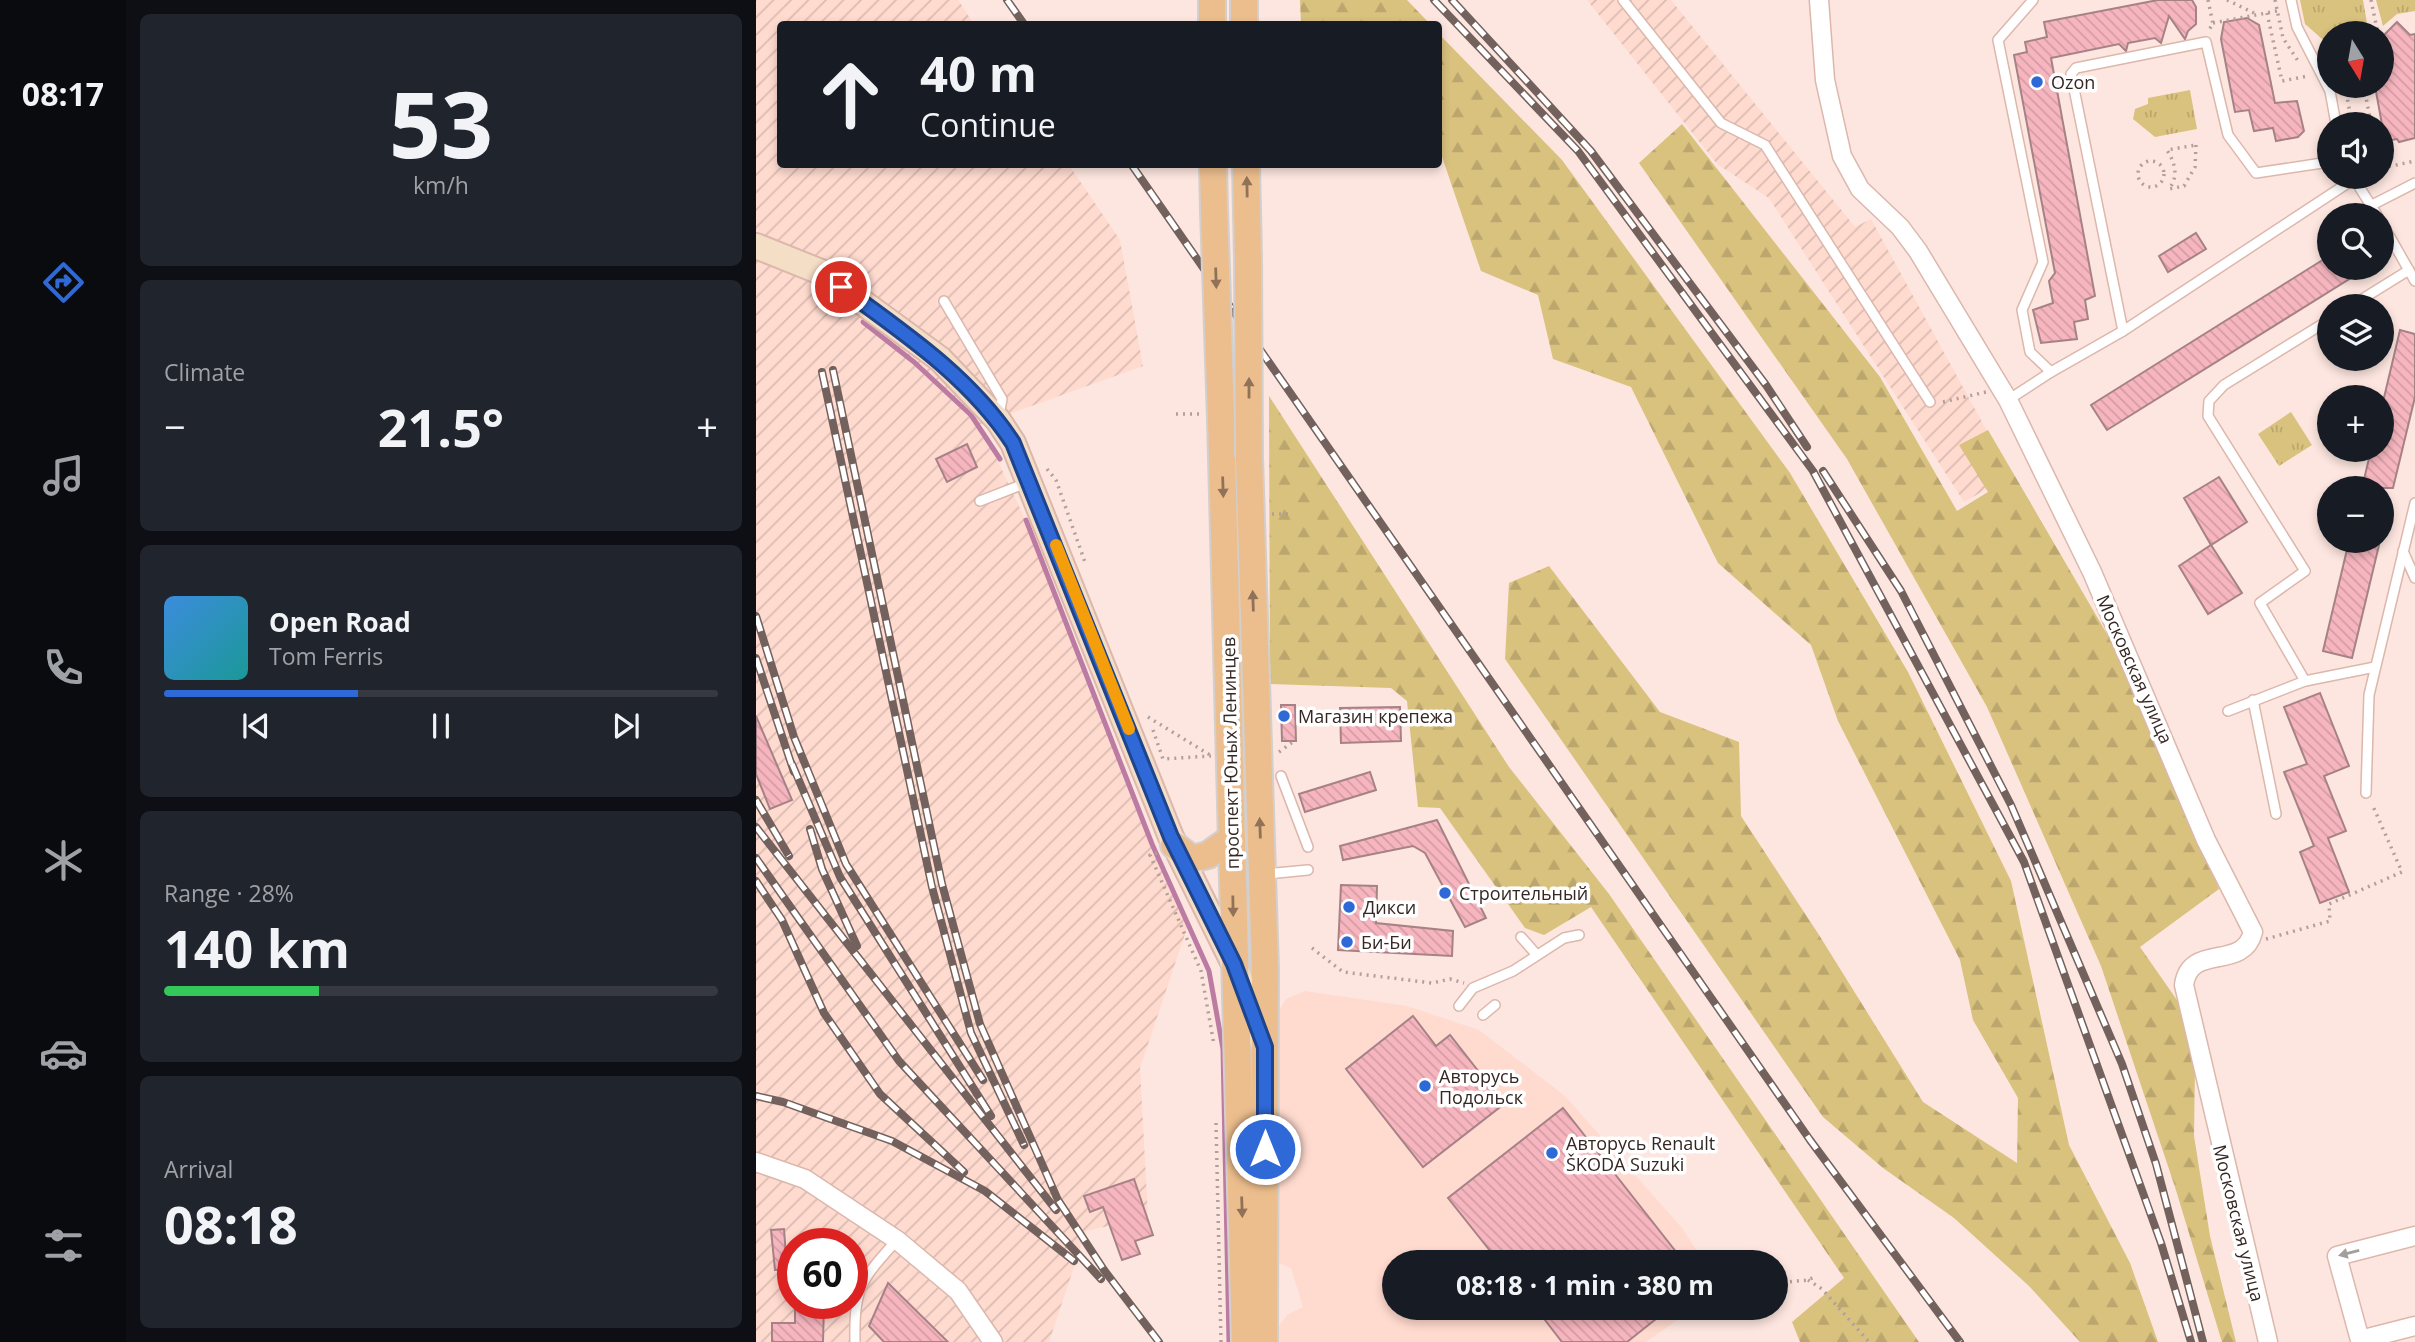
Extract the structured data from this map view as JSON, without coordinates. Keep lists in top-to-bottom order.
{
  "streets": {
    "main road": ["проспект Юных Ленинцев"],
    "street": ["Московская улица"]
  },
  "places": [
    "Ozon",
    "Магазин крепежа",
    "Строительный",
    "Дикси",
    "Би-Би",
    "Авторусь Подольск",
    "Авторусь Renault ŠKODA Suzuki"
  ],
  "north": "bottom",
  "page": {
    "tabs": "08:17",
    "tile": [
      ["53", "km/h"],
      "Climate",
      ["Range · 28%", "140 km"],
      ["Arrival", "08:18"]
    ],
    "map_buttons": ["+", "−"],
    "turn": ["40 m", "Continue"],
    "heat": ["−", "21.5°", "+"],
    "song": ["Open Road", "Tom Ferris"],
    "limit": "60",
    "trip": "08:18 · 1 min · 380 m"
  }
}
